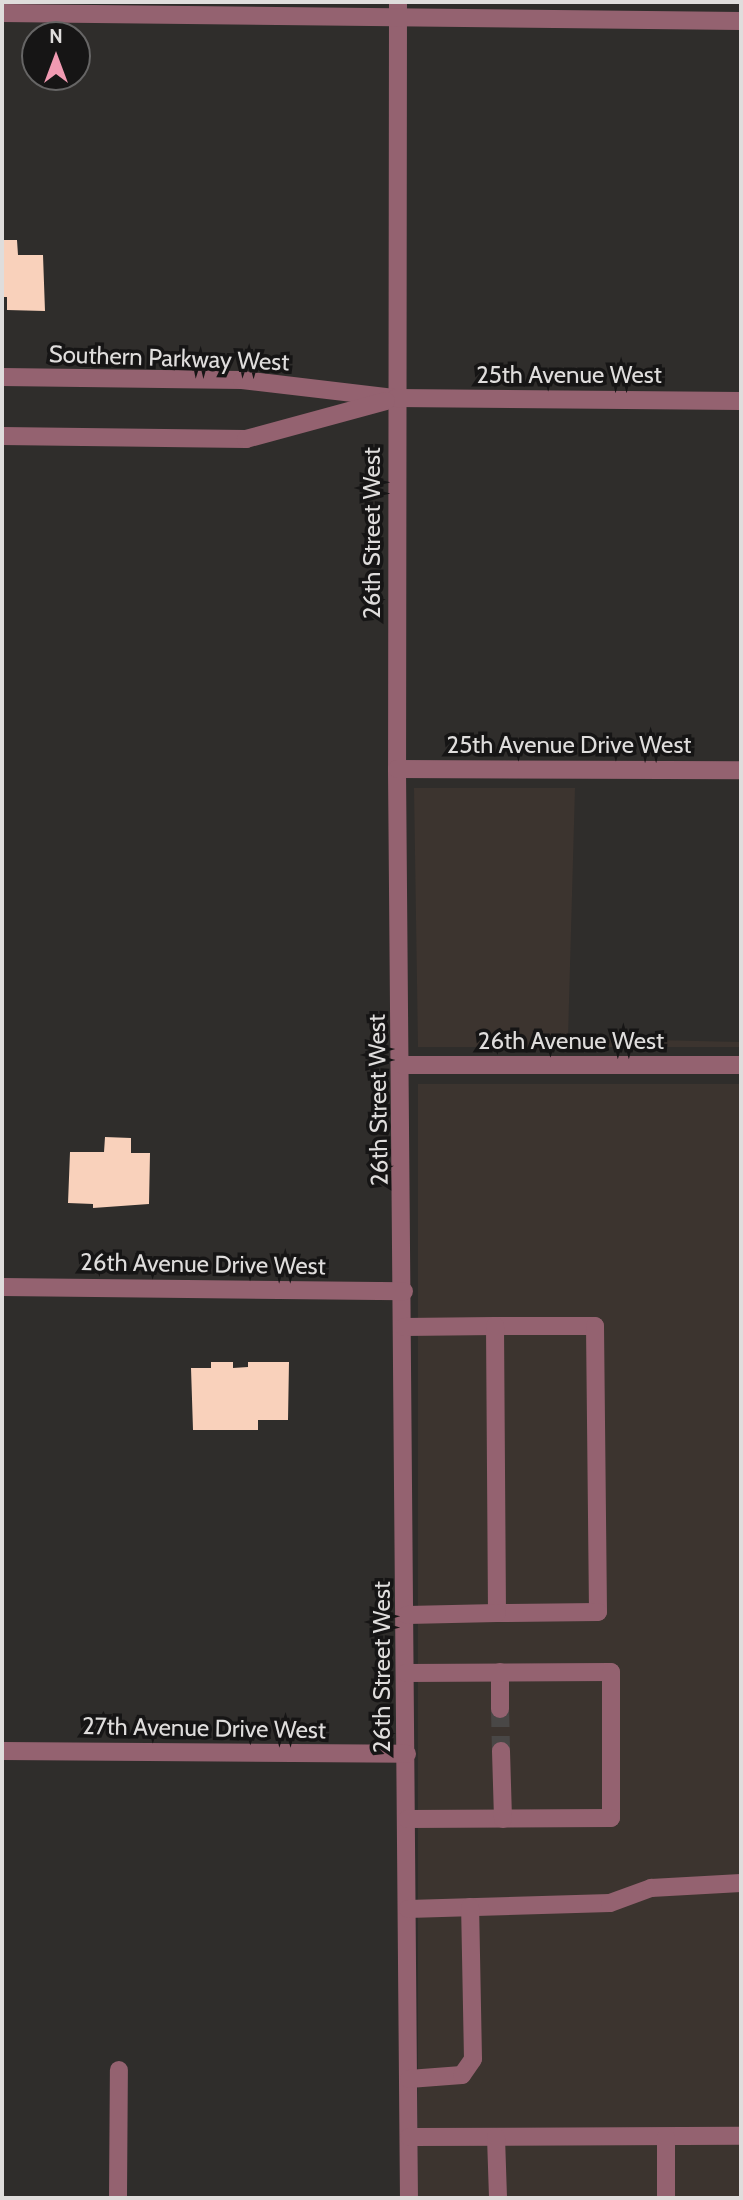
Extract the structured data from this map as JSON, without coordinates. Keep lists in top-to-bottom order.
{
  "streets": {
    "street": [
      "Southern Parkway West",
      "25th Avenue West",
      "26th Street West",
      "25th Avenue Drive West",
      "26th Avenue West",
      "26th Avenue Drive West",
      "27th Avenue Drive West"
    ]
  },
  "crossings": [
    ["Southern Parkway West", "25th Avenue West"],
    ["Southern Parkway West", "26th Street West"],
    ["25th Avenue West", "26th Street West"],
    ["26th Street West", "25th Avenue Drive West"],
    ["26th Street West", "26th Avenue West"],
    ["26th Street West", "26th Avenue Drive West"],
    ["26th Street West", "27th Avenue Drive West"]
  ],
  "north": "top"
}
